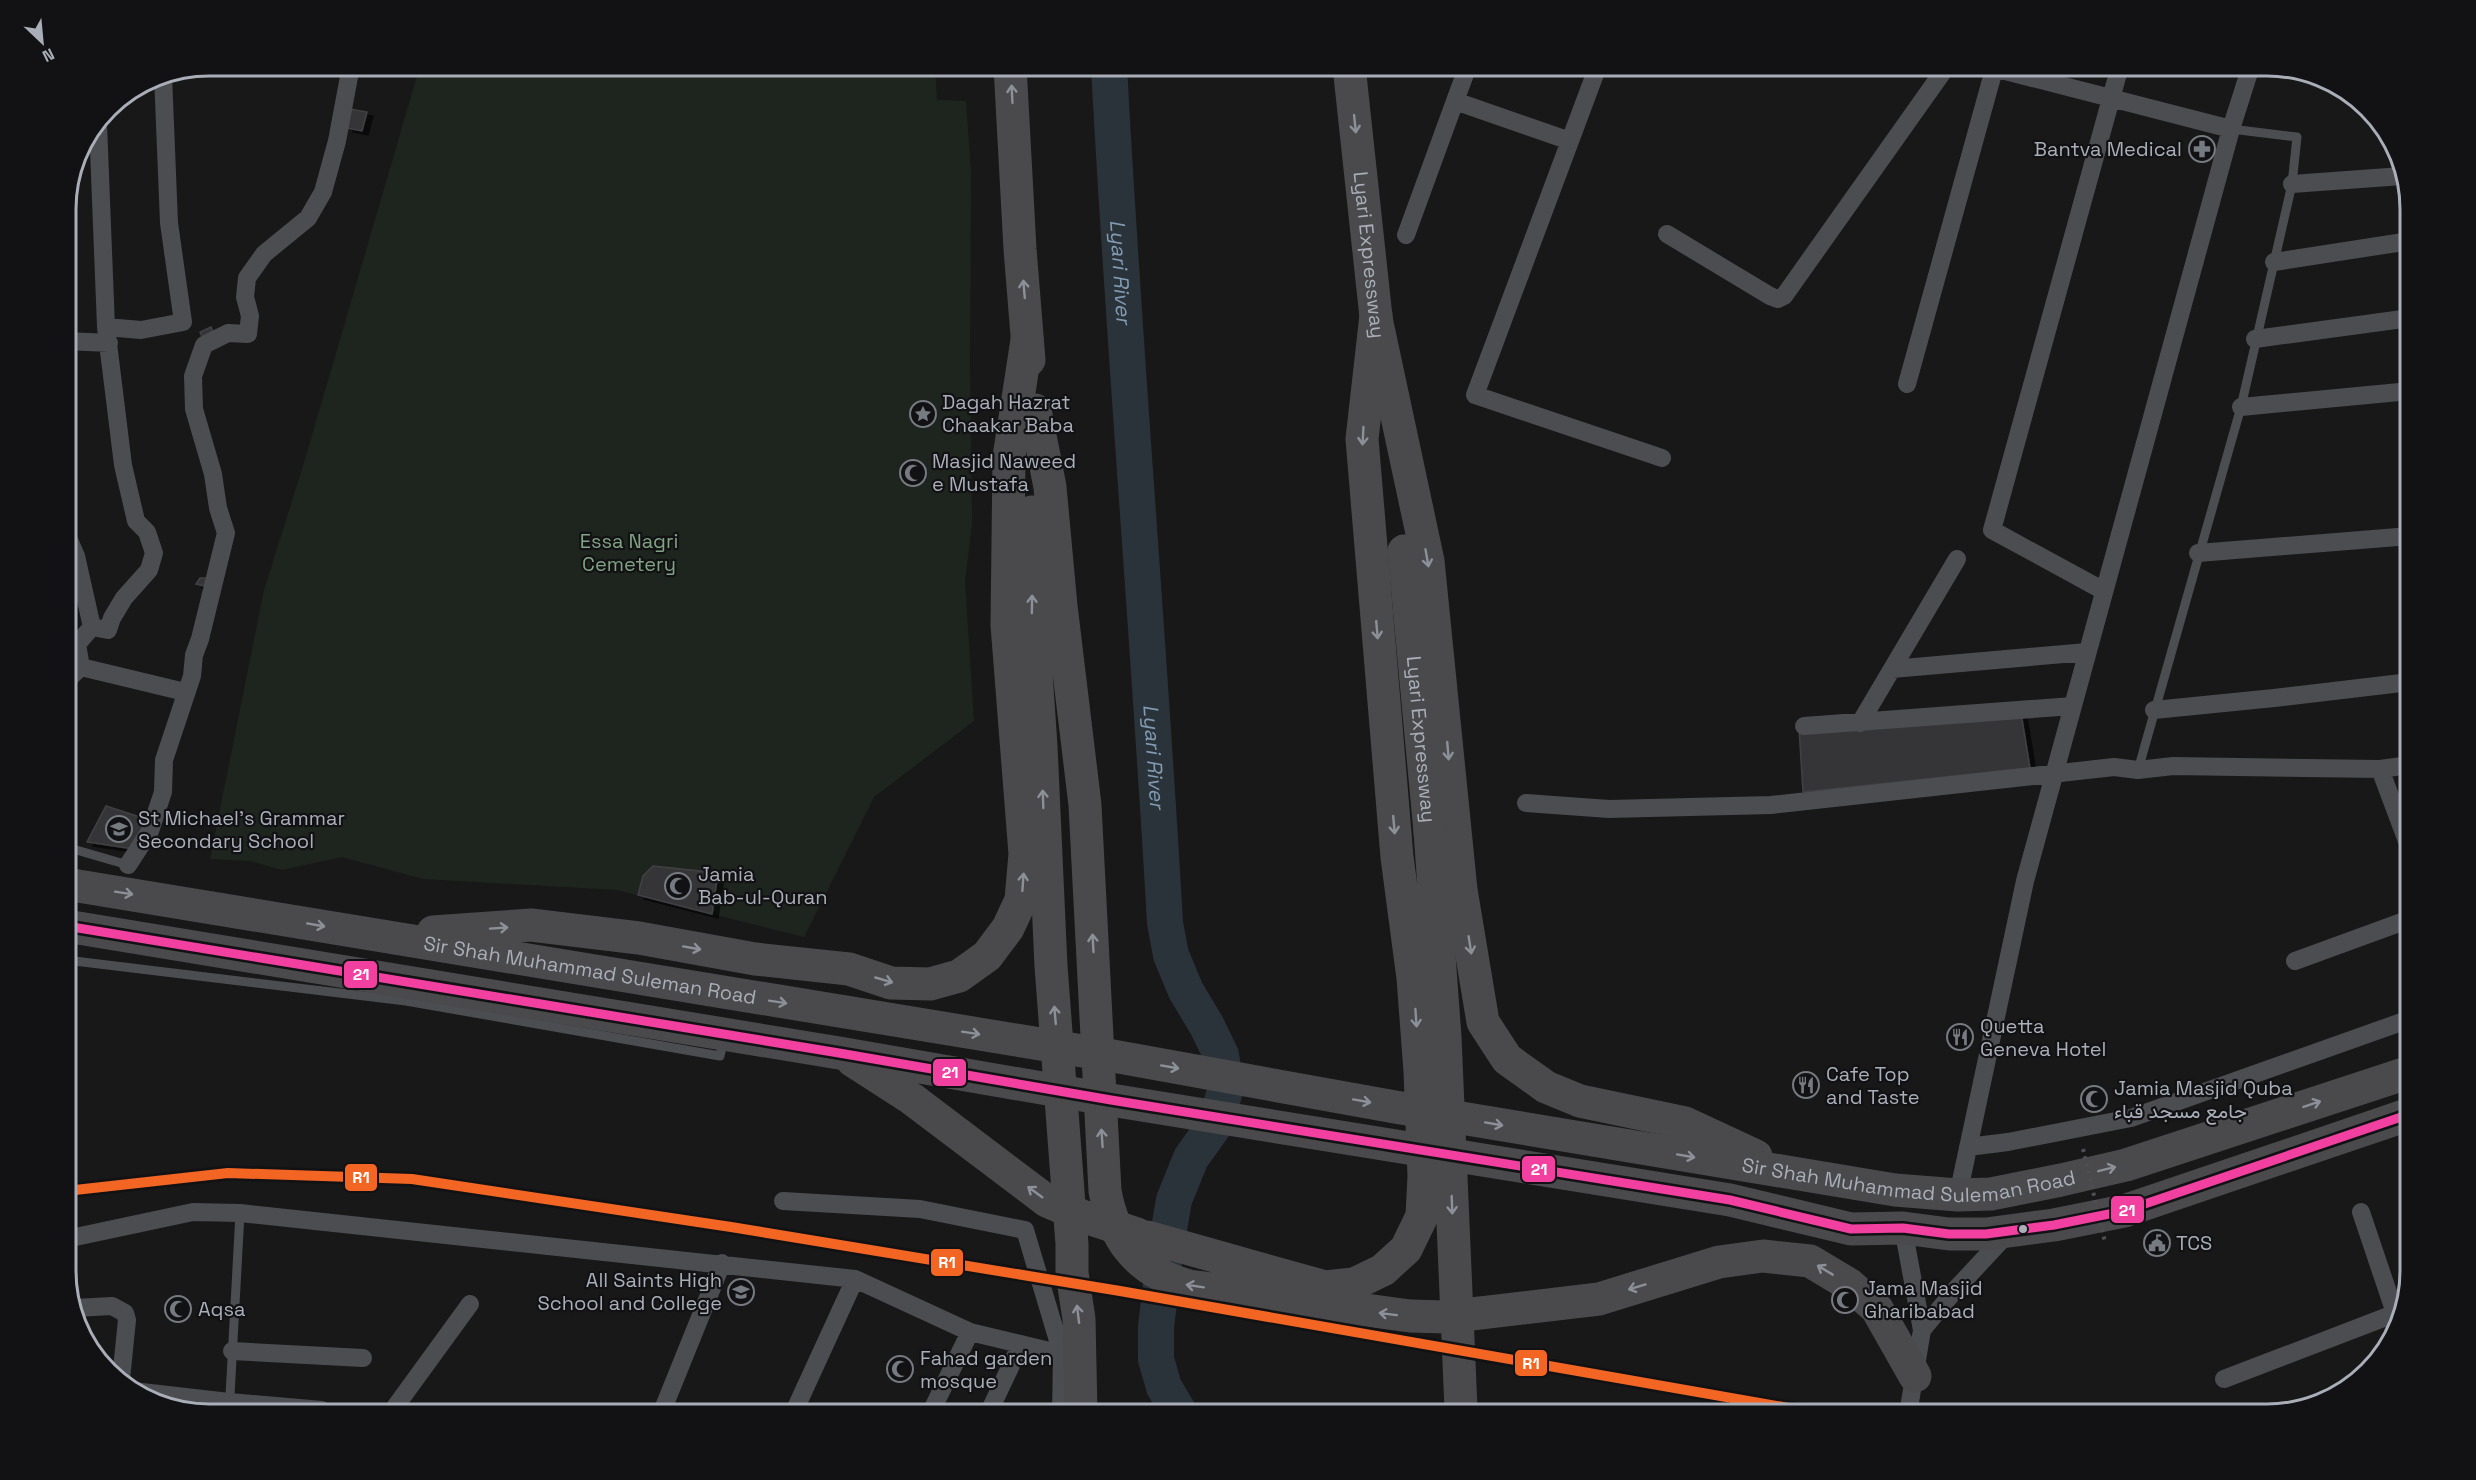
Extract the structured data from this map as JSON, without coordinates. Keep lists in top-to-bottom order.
{
  "streets": {
    "highway": ["Lyari Expressway", "Sir Shah Muhammad Suleman Road"]
  },
  "one_way": ["Lyari Expressway"],
  "water": ["Lyari River"],
  "parks": ["Essa Nagri Cemetery"],
  "places": {
    "pharmacy": ["Bantva Medical"],
    "place": ["Dagah Hazrat Chaakar Baba"],
    "mosque": [
      "Masjid Naweed e Mustafa",
      "Jamia Bab-ul-Quran",
      "Jamia Masjid Quba جامع مسجد قباء",
      "Jama Masjid Gharibabad",
      "Aqsa",
      "Fahad garden mosque"
    ],
    "school or university": ["St Michael's Grammar Secondary School", "All Saints High School and College"],
    "restaurant": ["Quetta Geneva Hotel", "Cafe Top and Taste"],
    "public building": ["TCS"]
  },
  "lines": ["transit line 21", "transit line R1"],
  "north": "bottom right"
}
